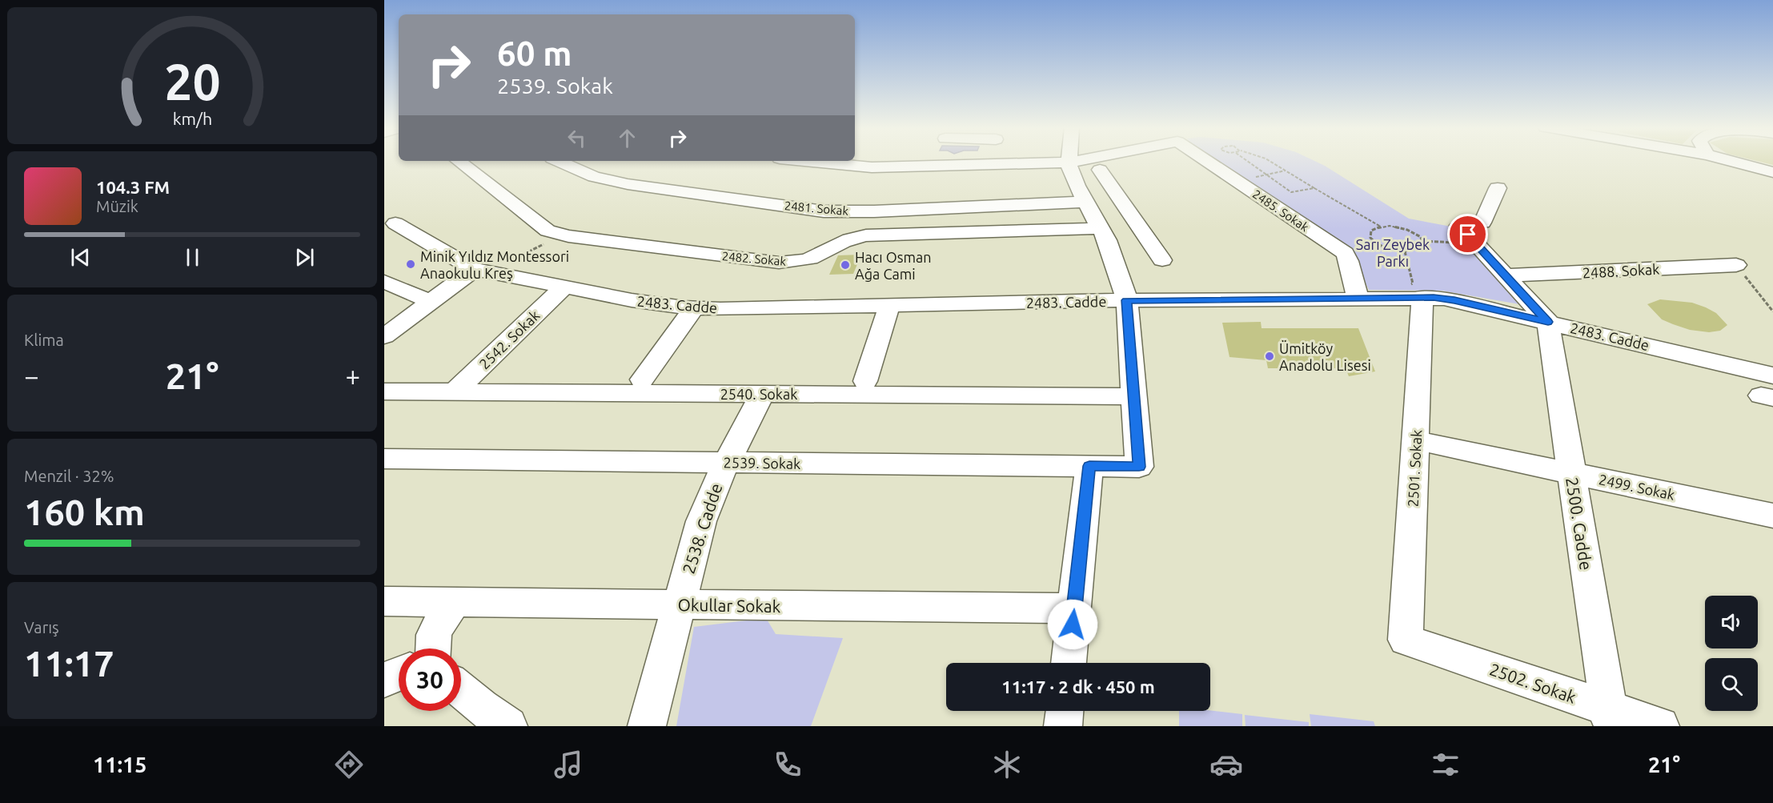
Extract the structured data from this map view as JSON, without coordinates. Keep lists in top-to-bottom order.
{
  "streets": {
    "street": [
      "2481. Sokak",
      "2485. Sokak",
      "2482. Sokak",
      "2488. Sokak",
      "2483. Cadde",
      "2542. Sokak",
      "2540. Sokak",
      "2539. Sokak",
      "2501. Sokak",
      "2499. Sokak",
      "2500. Cadde",
      "2538. Cadde",
      "Okullar Sokak",
      "2502. Sokak"
    ]
  },
  "crossings": [
    ["2485. Sokak", "2483. Cadde"],
    ["2483. Cadde", "2542. Sokak"],
    ["2483. Cadde", "2501. Sokak"],
    ["2483. Cadde", "2500. Cadde"],
    ["2542. Sokak", "2540. Sokak"],
    ["2540. Sokak", "2539. Sokak"],
    ["2540. Sokak", "2538. Cadde"],
    ["2539. Sokak", "2538. Cadde"],
    ["2501. Sokak", "2499. Sokak"],
    ["2501. Sokak", "2502. Sokak"],
    ["2499. Sokak", "2500. Cadde"],
    ["2500. Cadde", "2502. Sokak"],
    ["2538. Cadde", "Okullar Sokak"]
  ],
  "parks": ["Sarı Zeybek Parkı"],
  "places": ["Minik Yıldız Montessori Anaokulu Kreş", "Hacı Osman Ağa Cami", "Ümitköy Anadolu Lisesi"],
  "page": {
    "turn": ["60 m", "2539. Sokak"],
    "song": ["104.3 FM", "Müzik"],
    "tile": [
      "Klima",
      ["Menzil · 32%", "160 km"],
      ["Varış", "11:17"]
    ],
    "heat": ["−", "21°", "+"],
    "limit": "30",
    "trip": "11:17 · 2 dk · 450 m",
    "tabs": ["11:15", "21°"],
    "gauge": ["20", "km/h"]
  }
}
